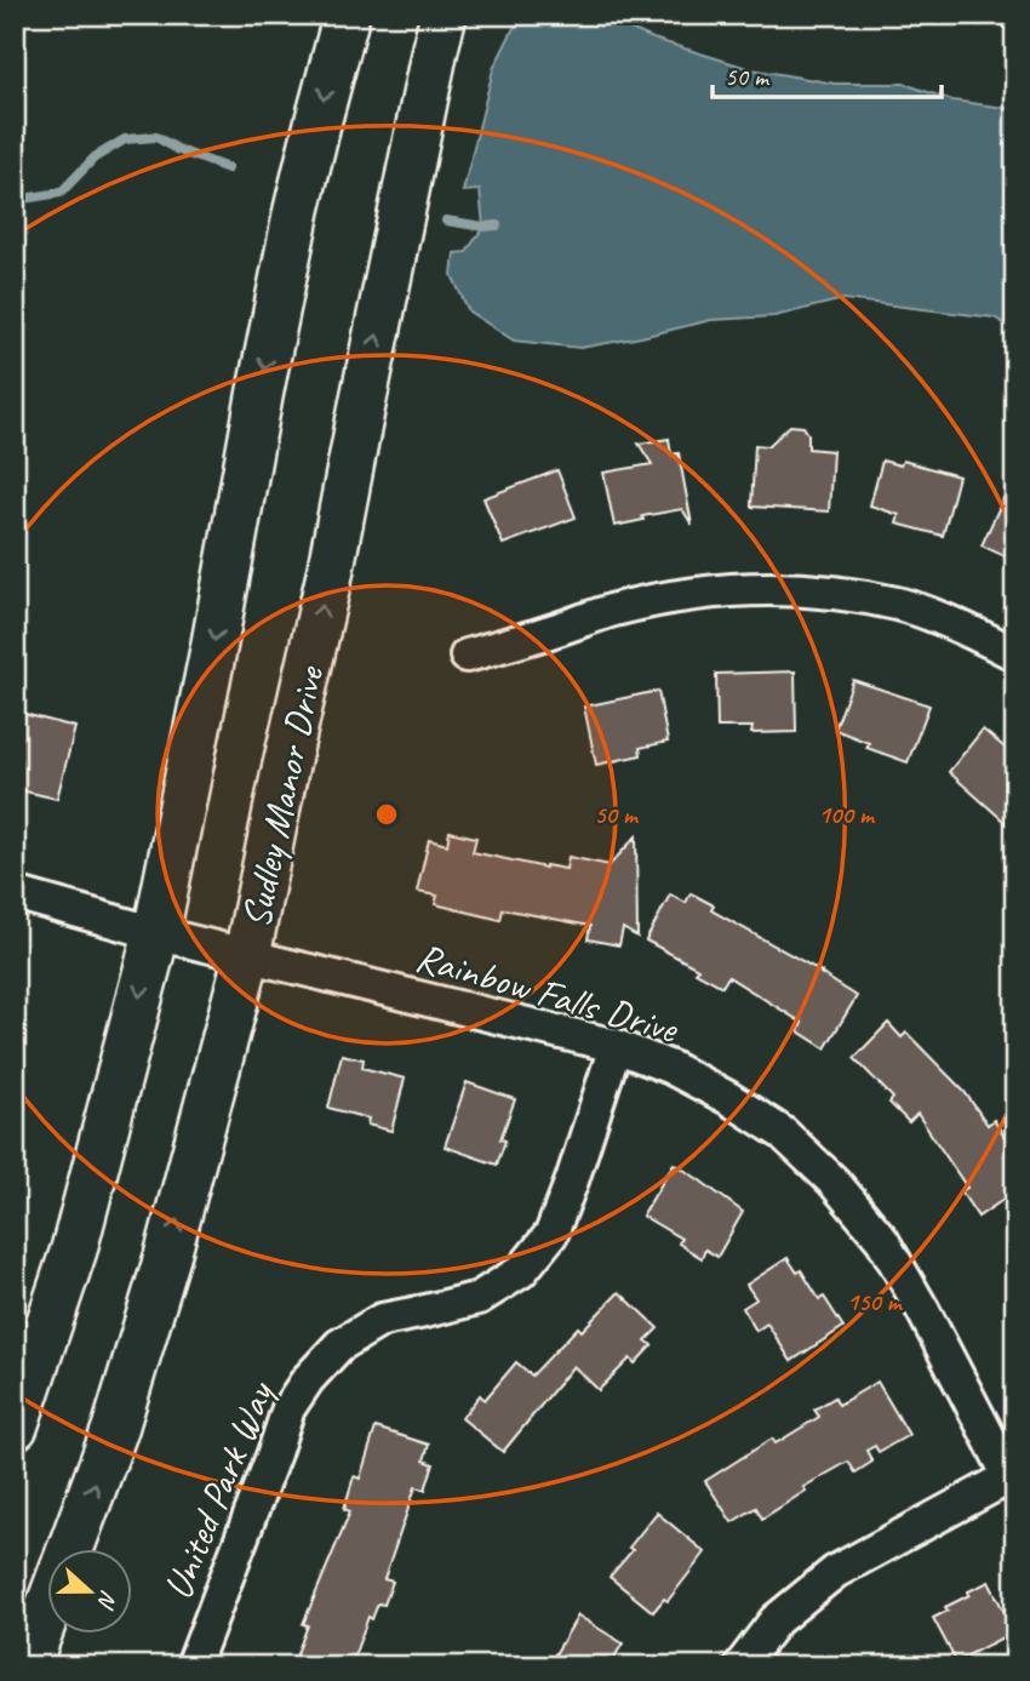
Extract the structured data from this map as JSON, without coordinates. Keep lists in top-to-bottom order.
{
  "streets": {
    "main road": ["Sudley Manor Drive"],
    "street": ["Rainbow Falls Drive", "United Park Way"]
  },
  "crossings": [
    ["Sudley Manor Drive", "Rainbow Falls Drive"],
    ["Rainbow Falls Drive", "United Park Way"]
  ],
  "scale_bar": "50 m",
  "north": "right",
  "rings": ["50 m", "100 m", "150 m"]
}
